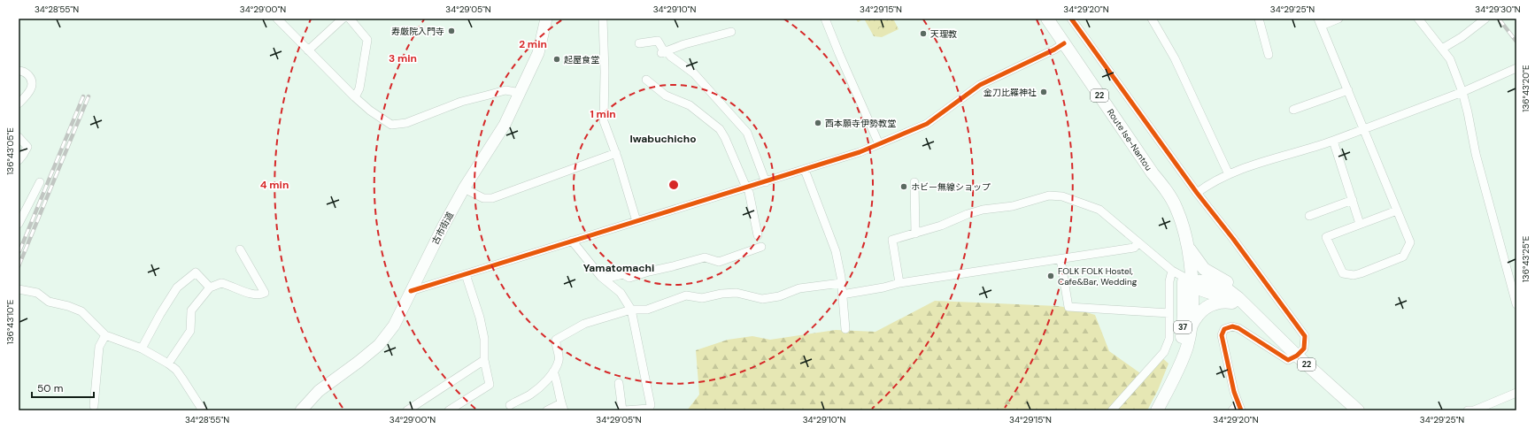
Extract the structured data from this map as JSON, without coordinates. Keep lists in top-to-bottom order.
{
  "streets": {
    "main road": ["22", "Route Ise-Nantou", "37"],
    "street": ["古市街道"]
  },
  "crossings": [
    ["22", "Route Ise-Nantou"],
    ["22", "37"],
    ["Route Ise-Nantou", "37"]
  ],
  "districts": ["Iwabuchicho", "Yamatomachi"],
  "places": [
    "寿厳院入門寺",
    "天理教",
    "起屋食堂",
    "金刀比羅神社",
    "西本願寺伊勢教堂",
    "ホビー無線ショップ",
    "FOLK FOLK Hostel, Cafe&Bar, Wedding"
  ],
  "scale_bar": "50 m",
  "coordinates": [
    "34°28'55\"N",
    "34°29'00\"N",
    "34°29'05\"N",
    "34°29'10\"N",
    "34°29'15\"N",
    "34°29'20\"N",
    "34°29'25\"N",
    "34°29'30\"N",
    "136°43'20\"E",
    "136°43'05\"E",
    "136°43'25\"E",
    "136°43'10\"E"
  ],
  "rings": [
    "2 min",
    "3 min",
    "1 min",
    "4 min"
  ]
}
